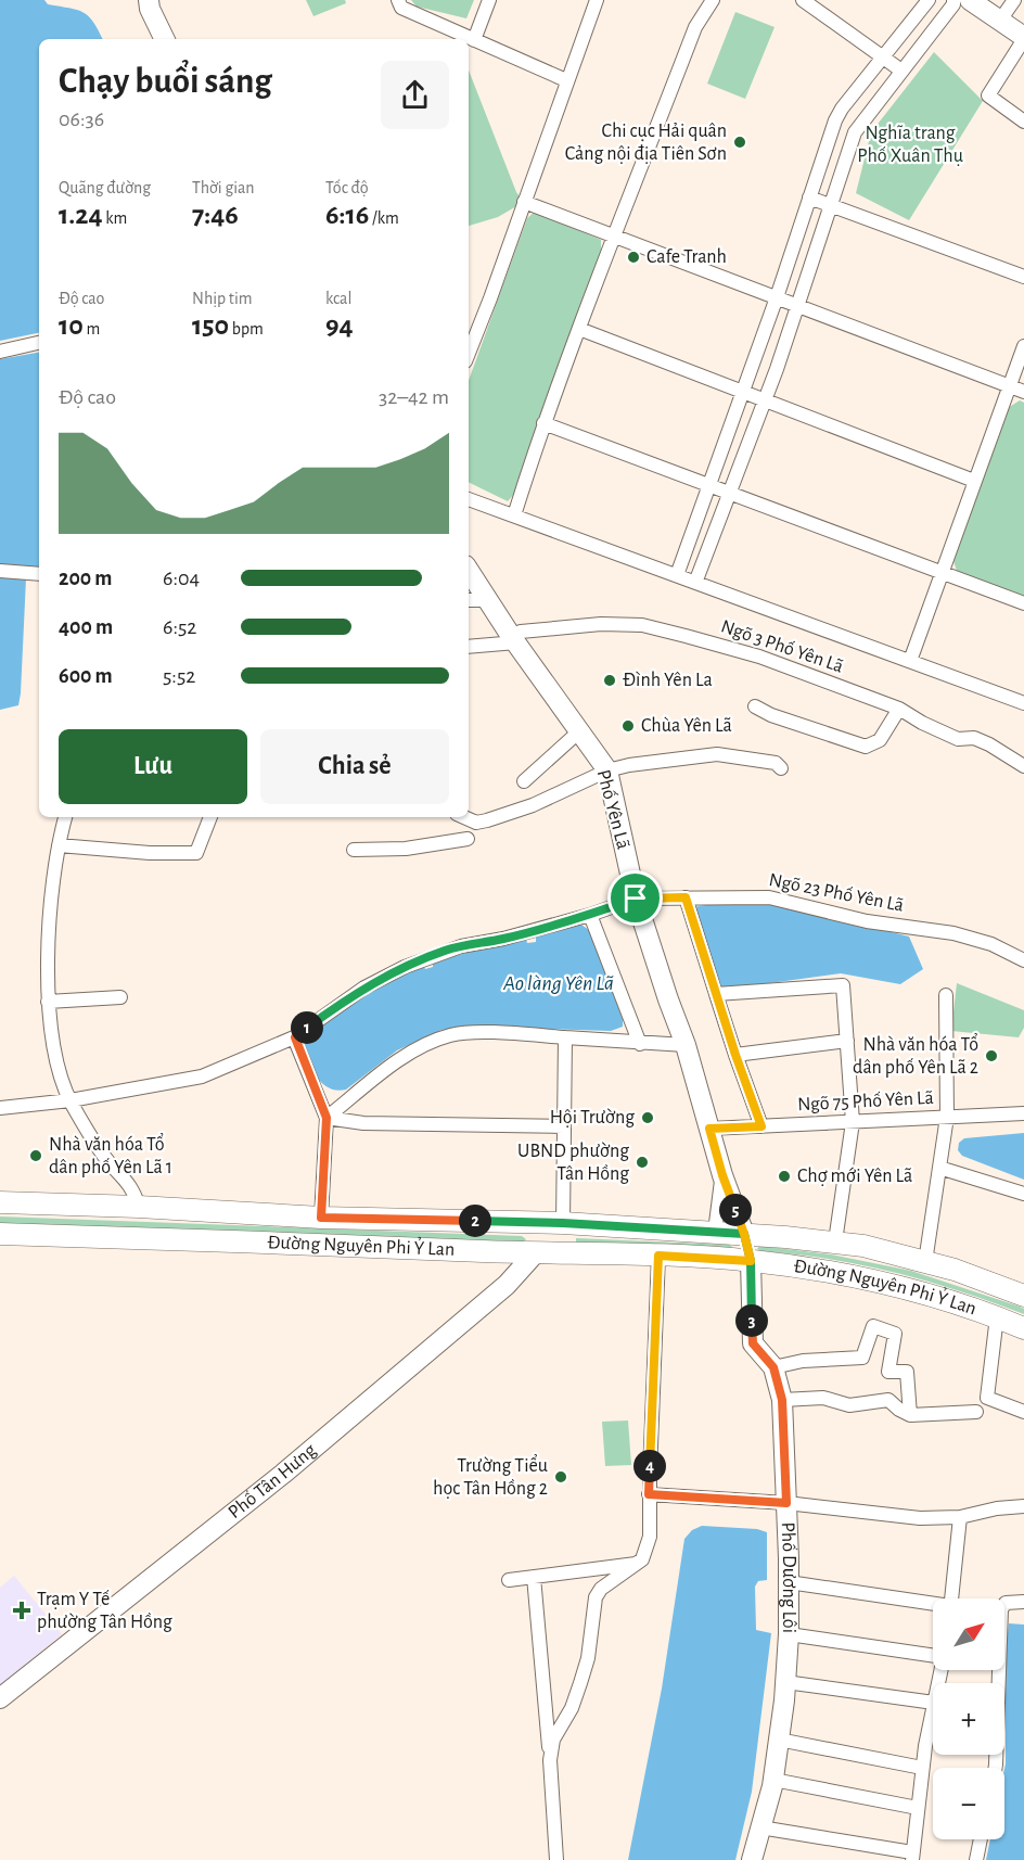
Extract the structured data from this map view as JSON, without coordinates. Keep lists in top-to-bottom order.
{
  "streets": {
    "main road": ["Đường Nguyên Phi Ỷ Lan"],
    "street": [
      "Ngõ 3 Phố Yên Lã",
      "Phố Yên Lã",
      "Ngõ 23 Phố Yên Lã",
      "Ngõ 75 Phố Yên Lã",
      "Phố Tân Hưng",
      "Phố Dương Lôi"
    ]
  },
  "crossings": [
    ["Ngõ 3 Phố Yên Lã", "Phố Yên Lã"],
    ["Phố Yên Lã", "Ngõ 23 Phố Yên Lã"],
    ["Phố Yên Lã", "Ngõ 75 Phố Yên Lã"],
    ["Phố Yên Lã", "Đường Nguyên Phi Ỷ Lan"],
    ["Đường Nguyên Phi Ỷ Lan", "Phố Tân Hưng"],
    ["Đường Nguyên Phi Ỷ Lan", "Phố Dương Lôi"]
  ],
  "water": ["Ao làng Yên Lã"],
  "parks": ["Nghĩa trang Phố Xuân Thụ"],
  "places": {
    "other": [
      "Chi cục Hải quân Cảng nội địa Tiên Sơn",
      "Cafe Tranh",
      "Đình Yên La",
      "Chùa Yên Lã",
      "Nhà văn hóa Tổ dân phố Yên Lã 2",
      "Hội Trường",
      "Nhà văn hóa Tổ dân phố Yên Lã 1",
      "UBND phường Tân Hồng",
      "Chợ mới Yên Lã",
      "Trường Tiểu học Tân Hồng 2"
    ],
    "health": ["Trạm Y Tế phường Tân Hồng"]
  },
  "north": "top right",
  "page": {
    "heading": ["Chạy buổi sáng", "06:36"],
    "stats": [
      ["Quãng đường", "1.24 km"],
      ["Thời gian", "7:46"],
      ["Tốc độ", "6:16 /km"],
      ["Độ cao", "10 m"],
      ["Nhịp tim", "150 bpm"],
      ["kcal", "94"]
    ],
    "chart": ["Độ cao", "32–42 m"],
    "list": [
      {
        "name": "200 m",
        "note": "6:04"
      },
      {
        "name": "400 m",
        "note": "6:52"
      },
      {
        "name": "600 m",
        "note": "5:52"
      }
    ],
    "buttons": ["Lưu", "Chia sẻ"],
    "pins": [
      "1",
      "5",
      "2",
      "3",
      "4"
    ],
    "map_buttons": ["+", "−"]
  }
}
